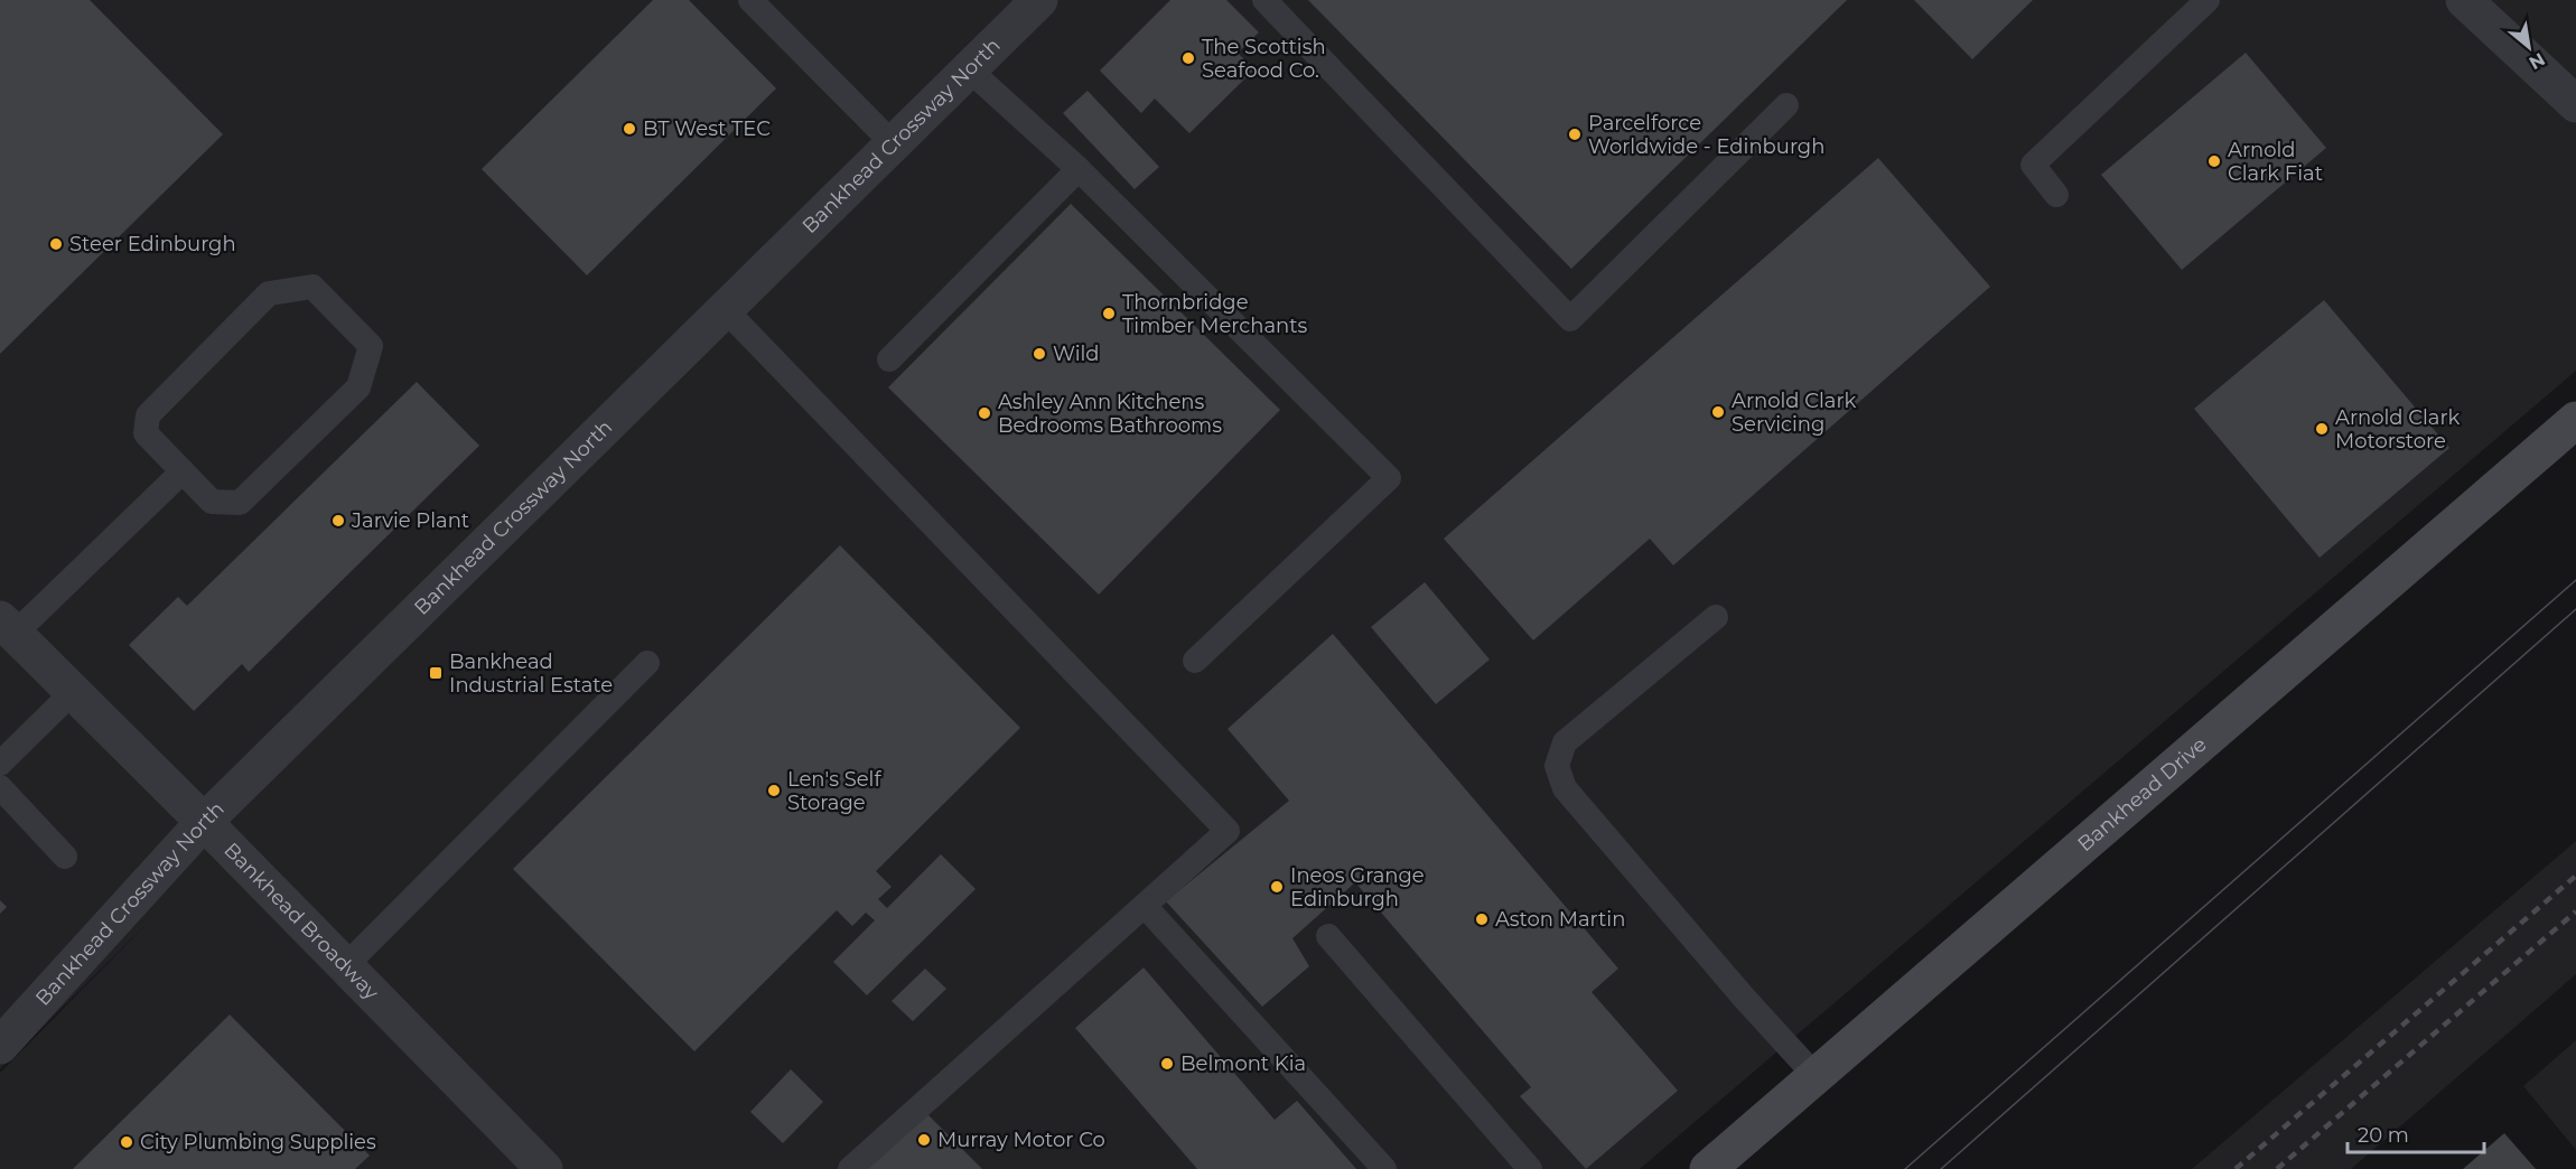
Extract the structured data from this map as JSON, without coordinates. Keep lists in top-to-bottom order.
{
  "streets": {
    "street": ["Bankhead Crossway North", "Bankhead Drive", "Bankhead Broadway"]
  },
  "crossings": [
    ["Bankhead Crossway North", "Bankhead Broadway"]
  ],
  "places": {
    "other": [
      "The Scottish Seafood Co.",
      "BT West TEC",
      "Parcelforce Worldwide - Edinburgh",
      "Arnold Clark Fiat",
      "Steer Edinburgh",
      "Thornbridge Timber Merchants",
      "Wild",
      "Arnold Clark Servicing",
      "Ashley Ann Kitchens Bedrooms Bathrooms",
      "Arnold Clark Motorstore",
      "Jarvie Plant",
      "Len's Self Storage",
      "Ineos Grange Edinburgh",
      "Aston Martin",
      "Belmont Kia",
      "Murray Motor Co",
      "City Plumbing Supplies"
    ],
    "transit": ["Bankhead Industrial Estate"]
  },
  "scale_bar": "20 m",
  "north": "bottom right"
}
